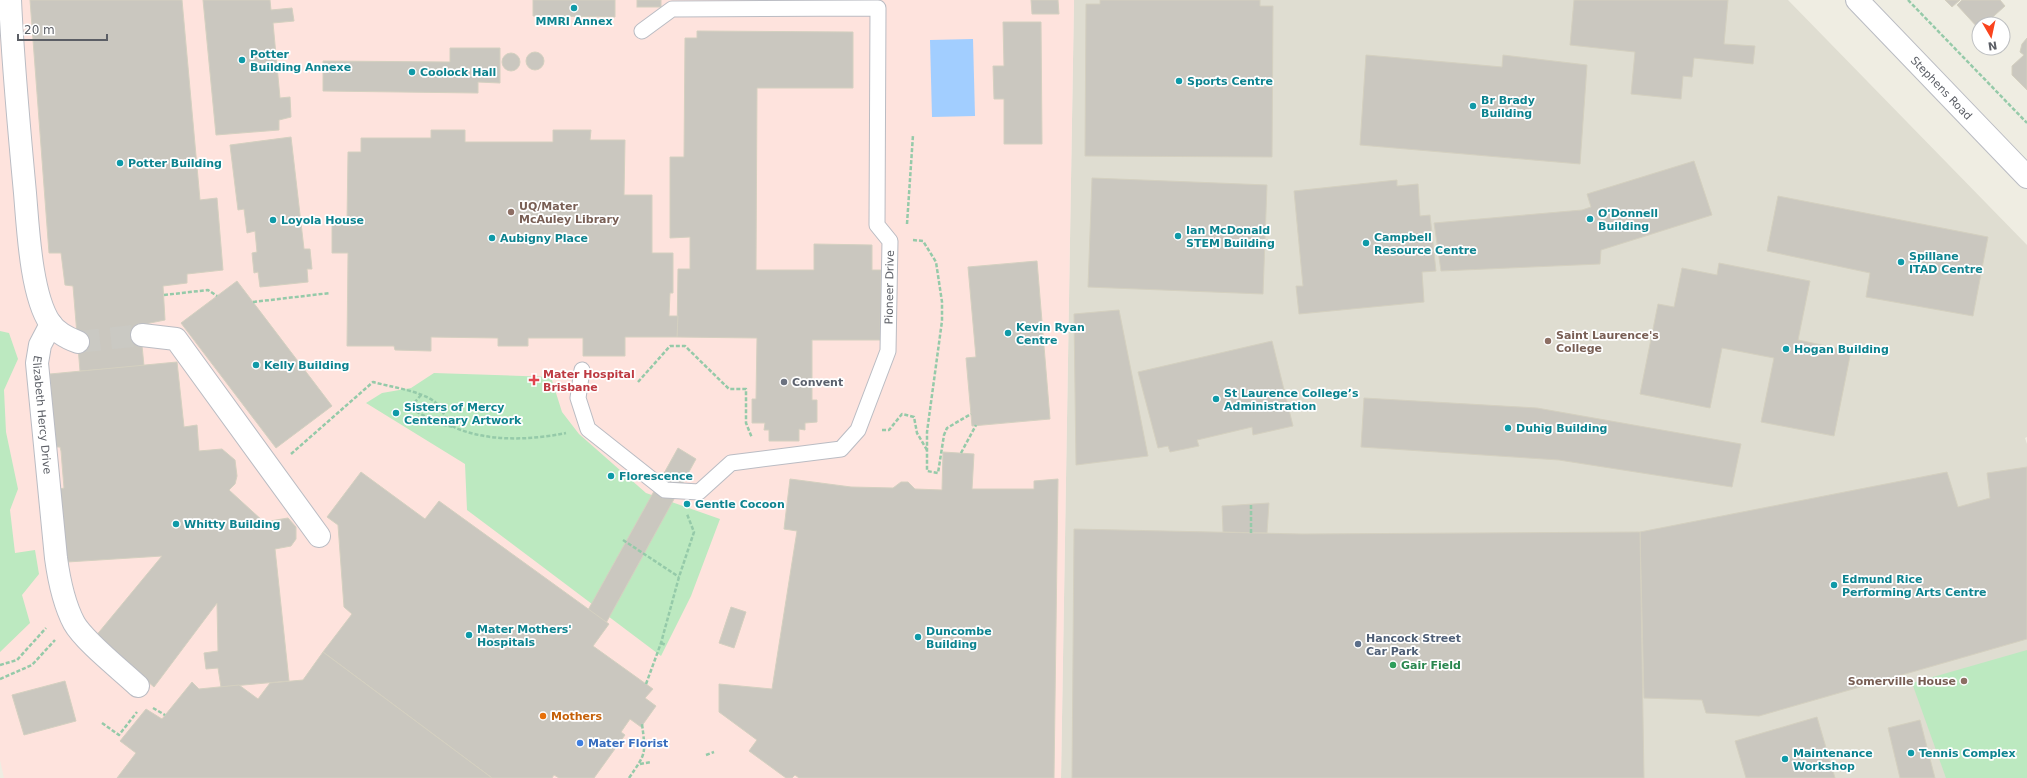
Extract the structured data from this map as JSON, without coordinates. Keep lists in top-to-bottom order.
{
  "streets": {
    "street": ["Stephens Road", "Elizabeth Hercy Drive"],
    "lane": ["Pioneer Drive"]
  },
  "places": {
    "other": [
      "MMRI Annex",
      "Potter Building Annexe",
      "Coolock Hall",
      "Sports Centre",
      "Br Brady Building",
      "Potter Building",
      "UQ/Mater McAuley Library",
      "O'Donnell Building",
      "Loyola House",
      "Ian McDonald STEM Building",
      "Aubigny Place",
      "Campbell Resource Centre",
      "Spillane ITAD Centre",
      "Kevin Ryan Centre",
      "Saint Laurence's College",
      "Hogan Building",
      "Kelly Building",
      "Convent",
      "St Laurence College’s Administration",
      "Sisters of Mercy Centenary Artwork",
      "Duhig Building",
      "Florescence",
      "Gentle Cocoon",
      "Whitty Building",
      "Edmund Rice Performing Arts Centre",
      "Mater Mothers' Hospitals",
      "Duncombe Building",
      "Hancock Street Car Park",
      "Gair Field",
      "Somerville House",
      "Mothers",
      "Mater Florist",
      "Tennis Complex",
      "Maintenance Workshop"
    ],
    "health": ["Mater Hospital Brisbane"]
  },
  "scale_bar": "20 m",
  "north": "bottom"
}
